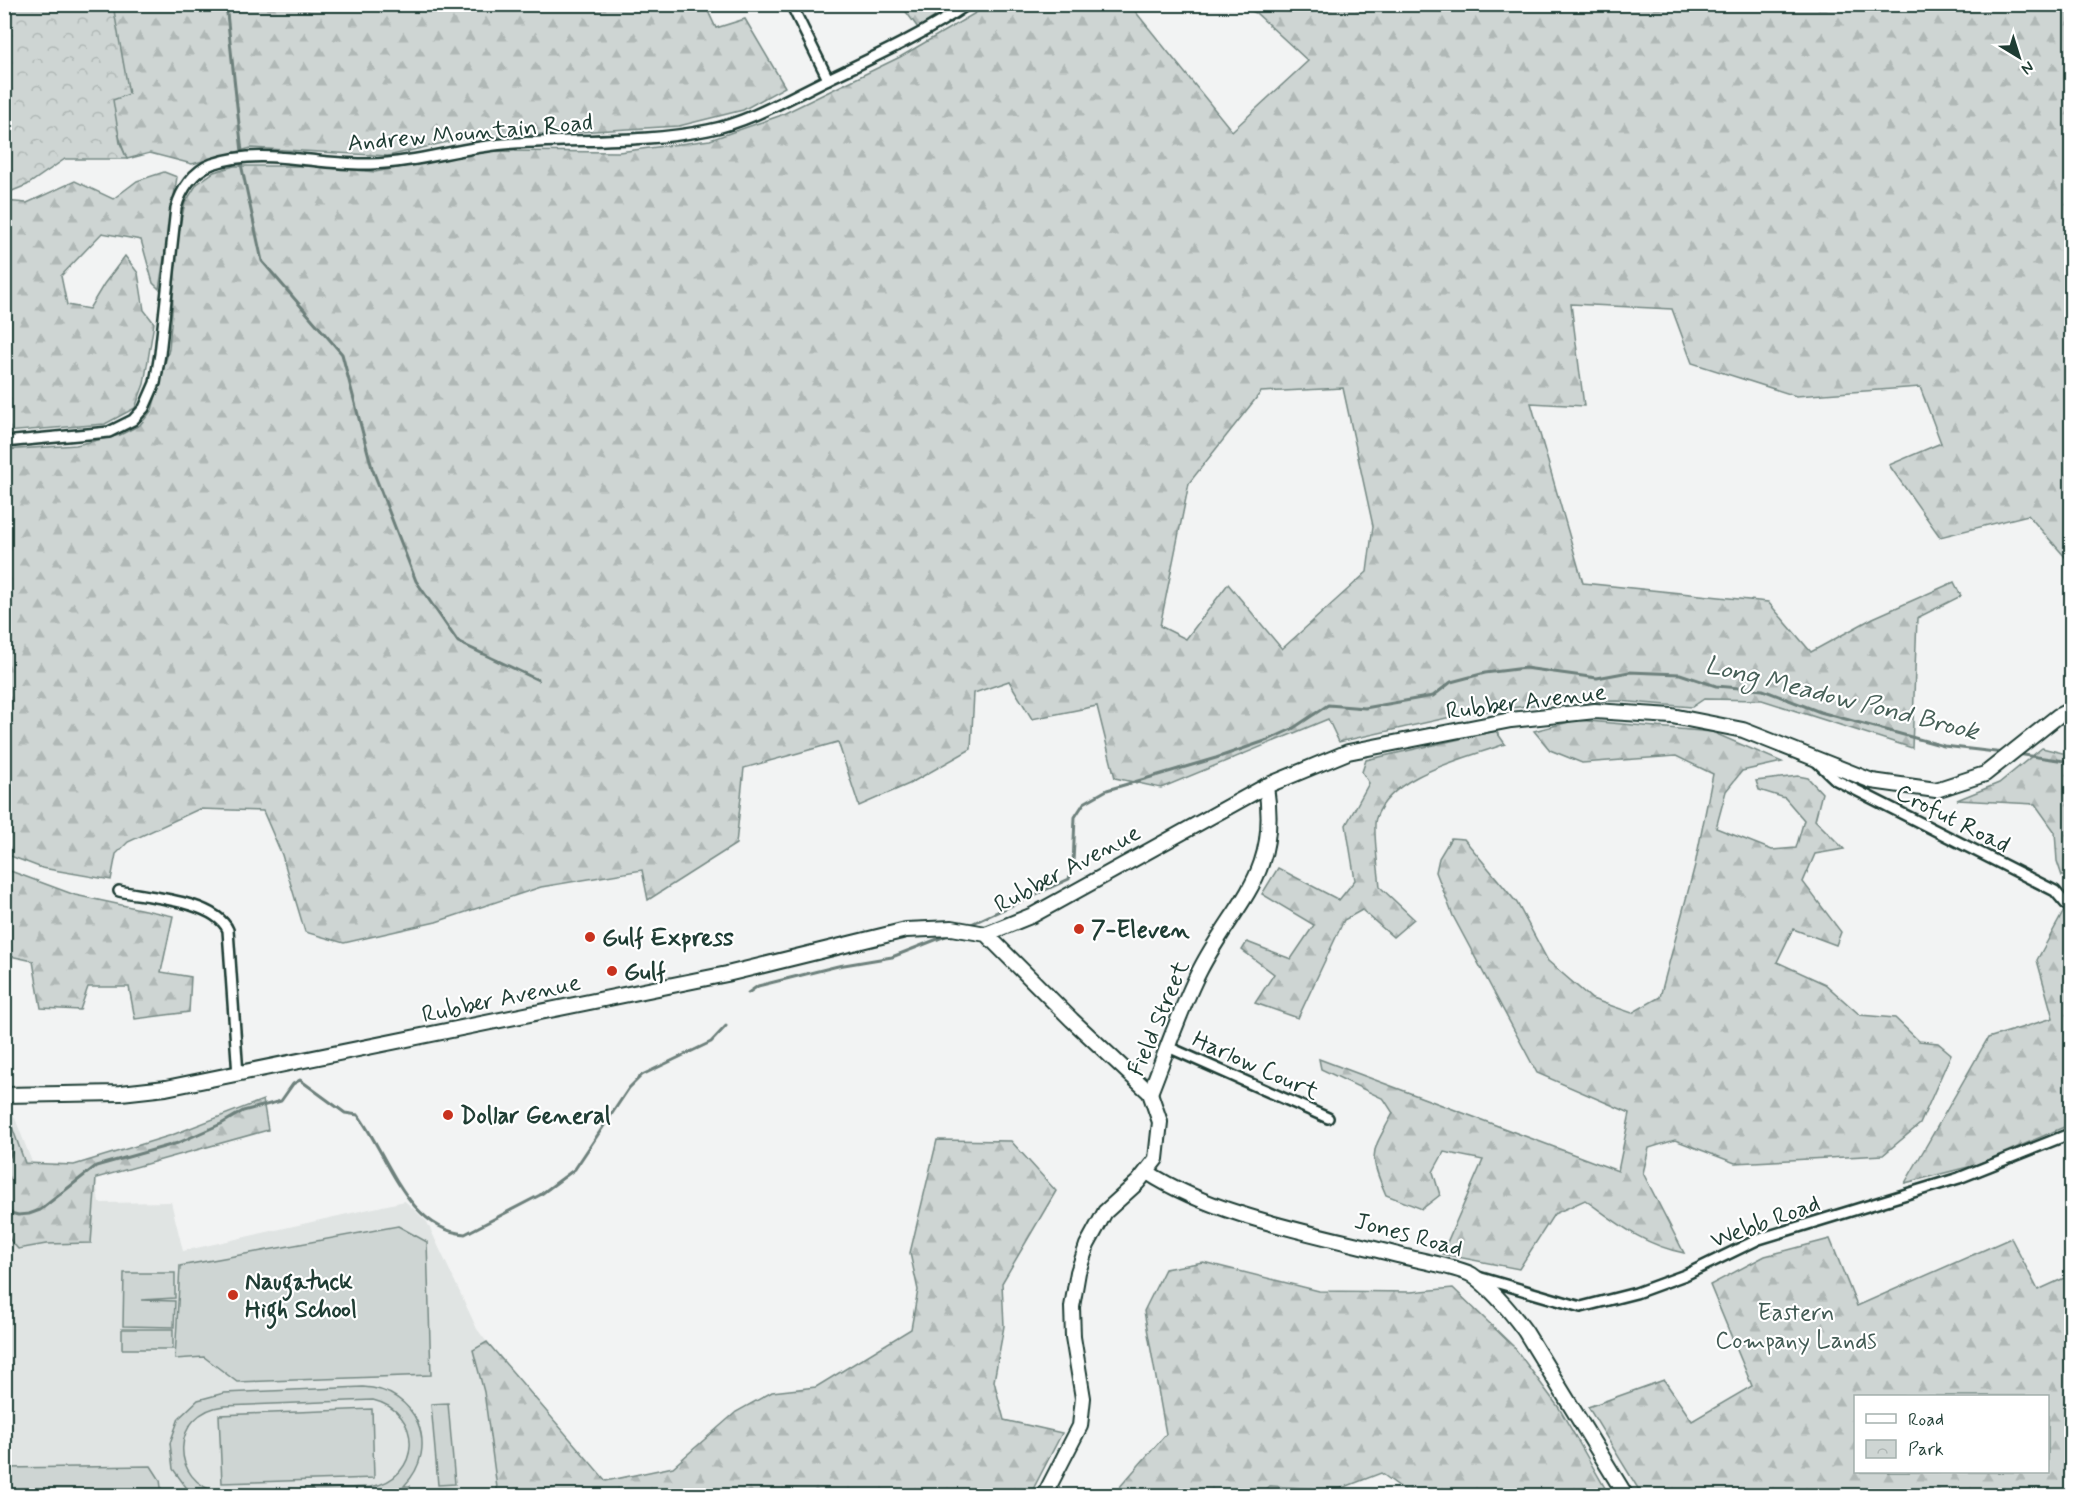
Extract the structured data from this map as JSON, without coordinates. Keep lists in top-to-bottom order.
{
  "streets": {
    "street": [
      "Andrew Mountain Road",
      "Rubber Avenue",
      "Crofut Road",
      "Field Street",
      "Harlow Court",
      "Webb Road",
      "Jones Road"
    ]
  },
  "crossings": [
    ["Rubber Avenue", "Crofut Road"],
    ["Rubber Avenue", "Field Street"],
    ["Field Street", "Harlow Court"],
    ["Field Street", "Jones Road"],
    ["Webb Road", "Jones Road"]
  ],
  "water": ["Long Meadow Pond Brook"],
  "parks": ["Eastern Company Lands"],
  "places": [
    "7-Eleven",
    "Gulf Express",
    "Gulf",
    "Dollar General",
    "Naugatuck High School"
  ],
  "legend": ["Road", "Park"],
  "north": "bottom right"
}
